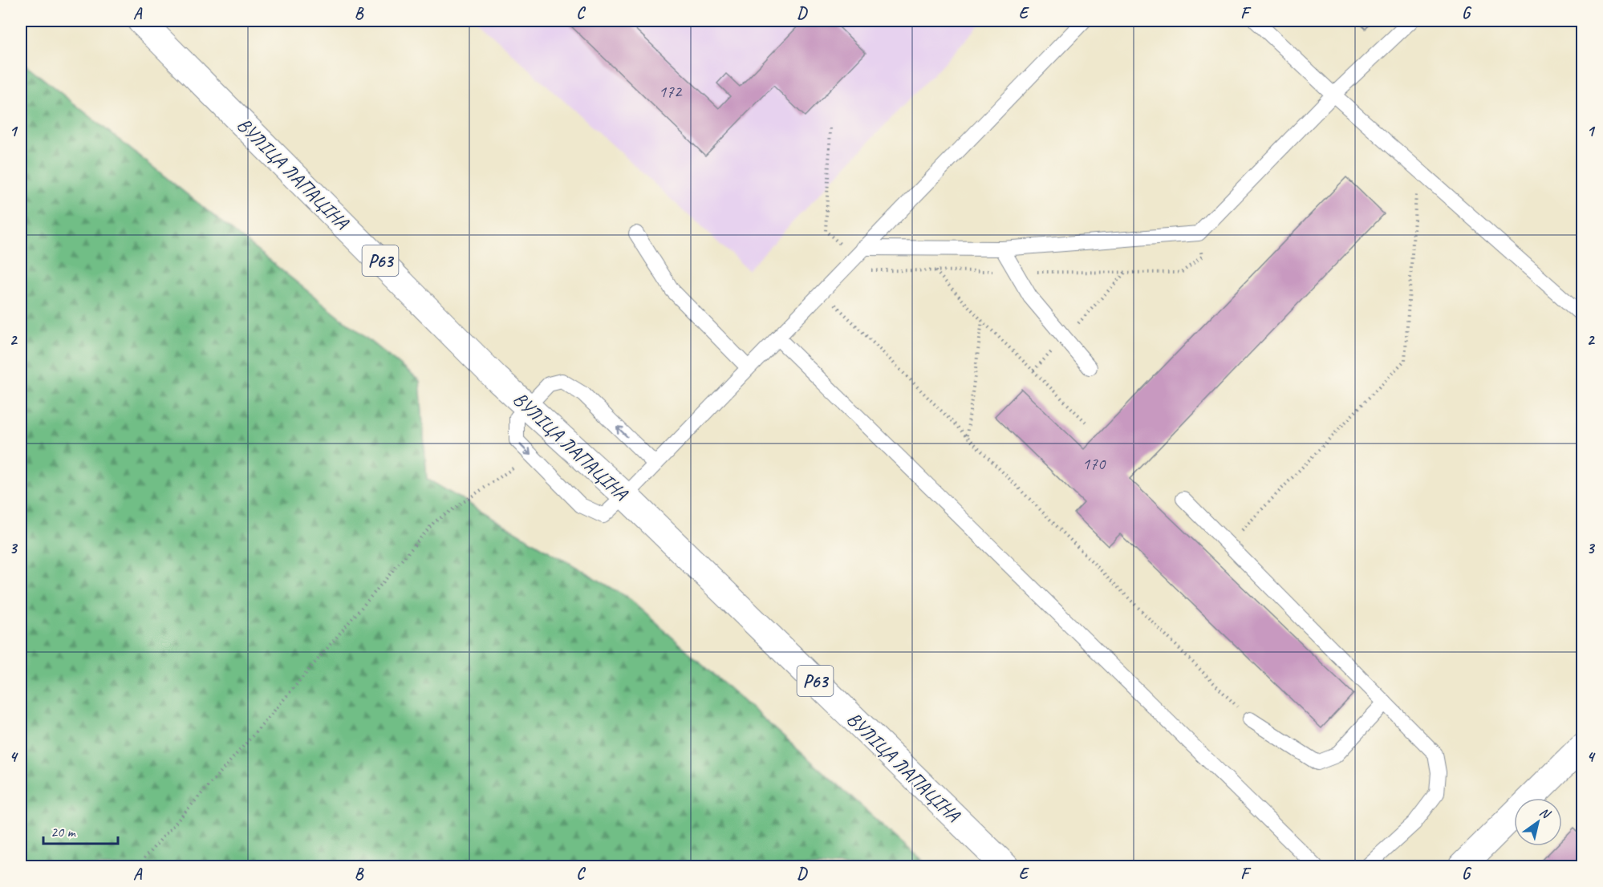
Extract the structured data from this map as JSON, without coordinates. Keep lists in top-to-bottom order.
{
  "streets": {
    "main road": ["ВУЛІЦА ЛАПАЦІНА", "Р63"]
  },
  "house_numbers": ["172", "170"],
  "scale_bar": "20 m",
  "north": "top right",
  "grid": {
    "columns": [
      "A",
      "B",
      "C",
      "D",
      "E",
      "F",
      "G"
    ],
    "rows": [
      "1",
      "2",
      "3",
      "4"
    ]
  }
}
